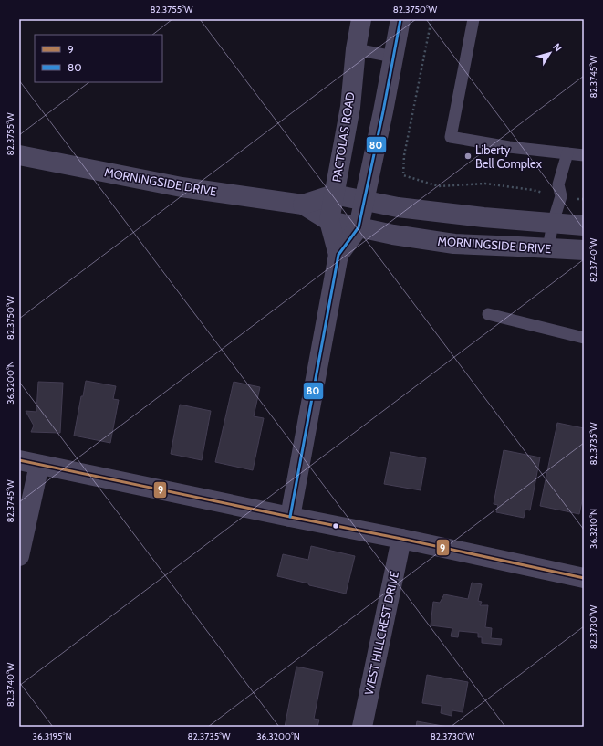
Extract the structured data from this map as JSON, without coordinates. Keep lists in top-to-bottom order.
{
  "streets": {
    "street": ["PACTOLAS ROAD", "MORNINGSIDE DRIVE", "WEST HILLCREST DRIVE"]
  },
  "crossings": [
    ["PACTOLAS ROAD", "MORNINGSIDE DRIVE"]
  ],
  "places": ["Liberty Bell Complex"],
  "lines": ["transit line 80", "transit line 9"],
  "legend": ["9", "80"],
  "north": "top right",
  "coordinates": [
    "82.3755°W",
    "82.3750°W",
    "82.3745°W",
    "82.3740°W",
    "36.3200°N",
    "82.3735°W",
    "36.3210°N",
    "82.3730°W",
    "36.3195°N"
  ]
}
